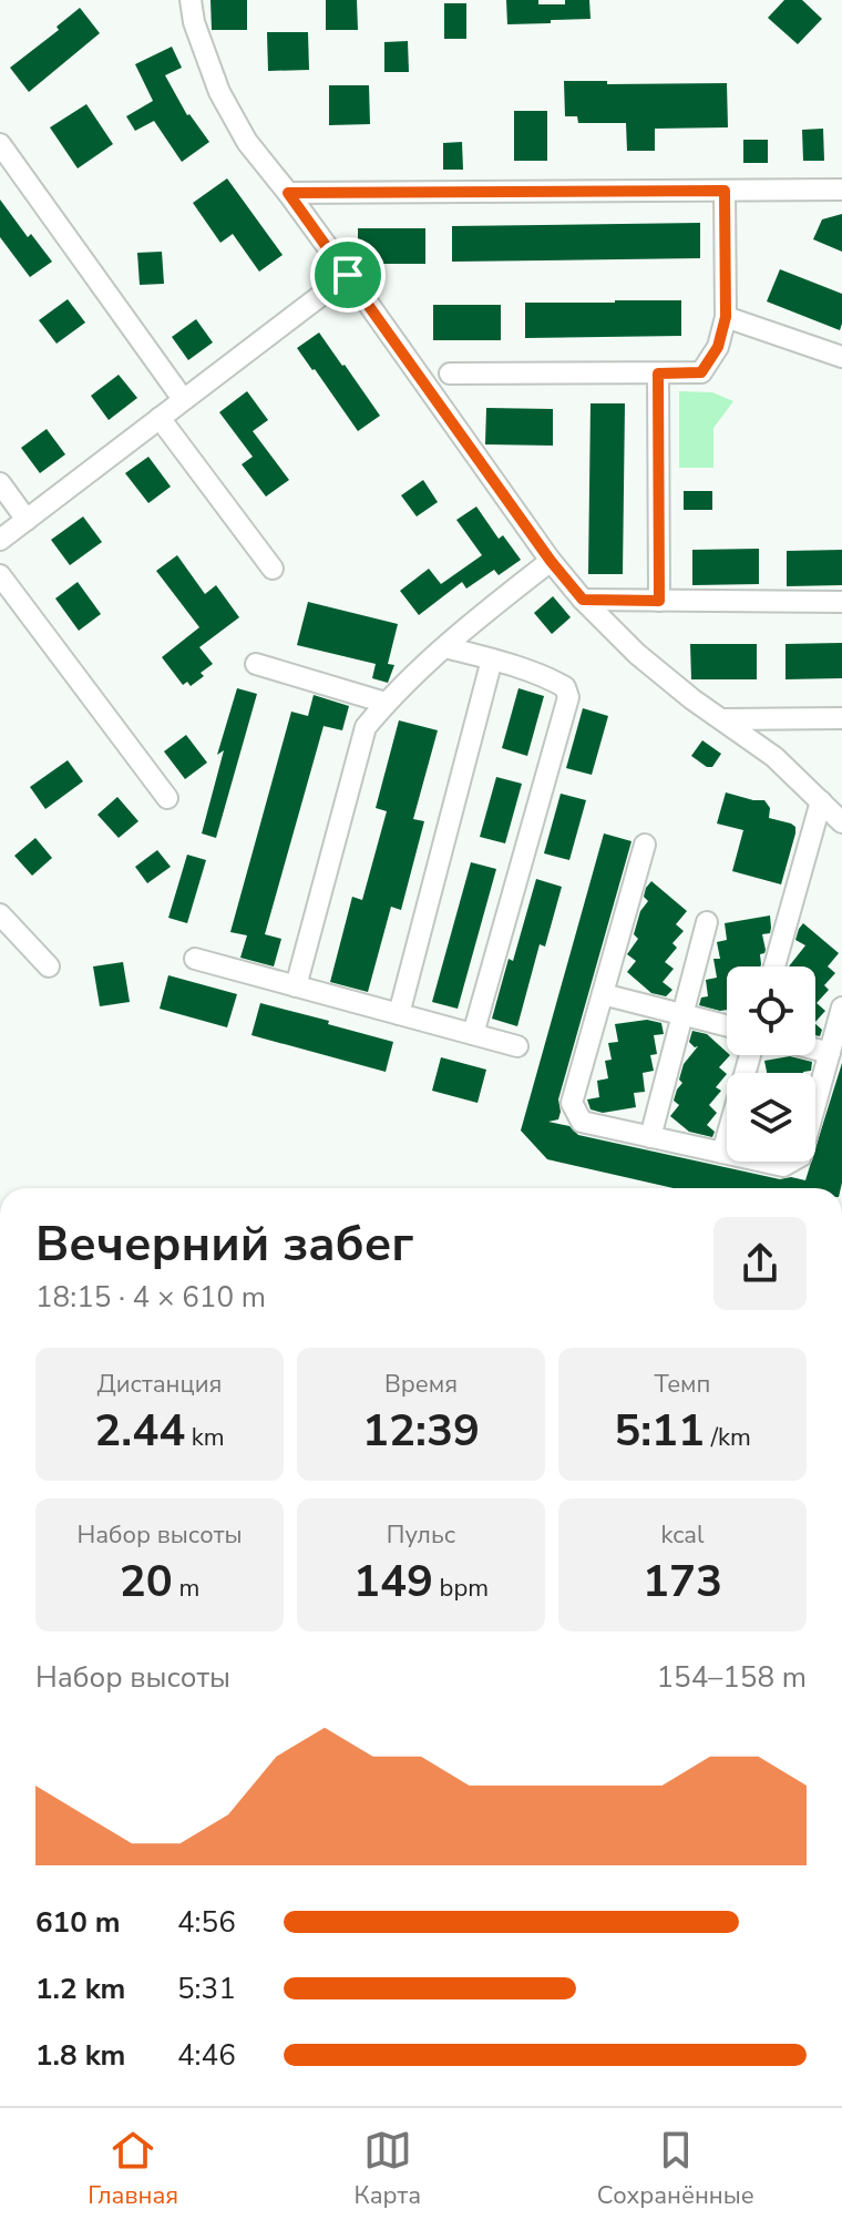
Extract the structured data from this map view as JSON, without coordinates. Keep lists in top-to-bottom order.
{
  "page": {
    "heading": ["Вечерний забег", "18:15 · 4 × 610 m"],
    "stats": [
      ["Дистанция", "2.44 km"],
      ["Время", "12:39"],
      ["Темп", "5:11 /km"],
      ["Набор высоты", "20 m"],
      ["Пульс", "149 bpm"],
      ["kcal", "173"]
    ],
    "chart": ["Набор высоты", "154–158 m"],
    "list": [
      {
        "name": "610 m",
        "note": "4:56"
      },
      {
        "name": "1.2 km",
        "note": "5:31"
      },
      {
        "name": "1.8 km",
        "note": "4:46"
      }
    ],
    "tabs": ["Главная", "Карта", "Сохранённые"]
  }
}
